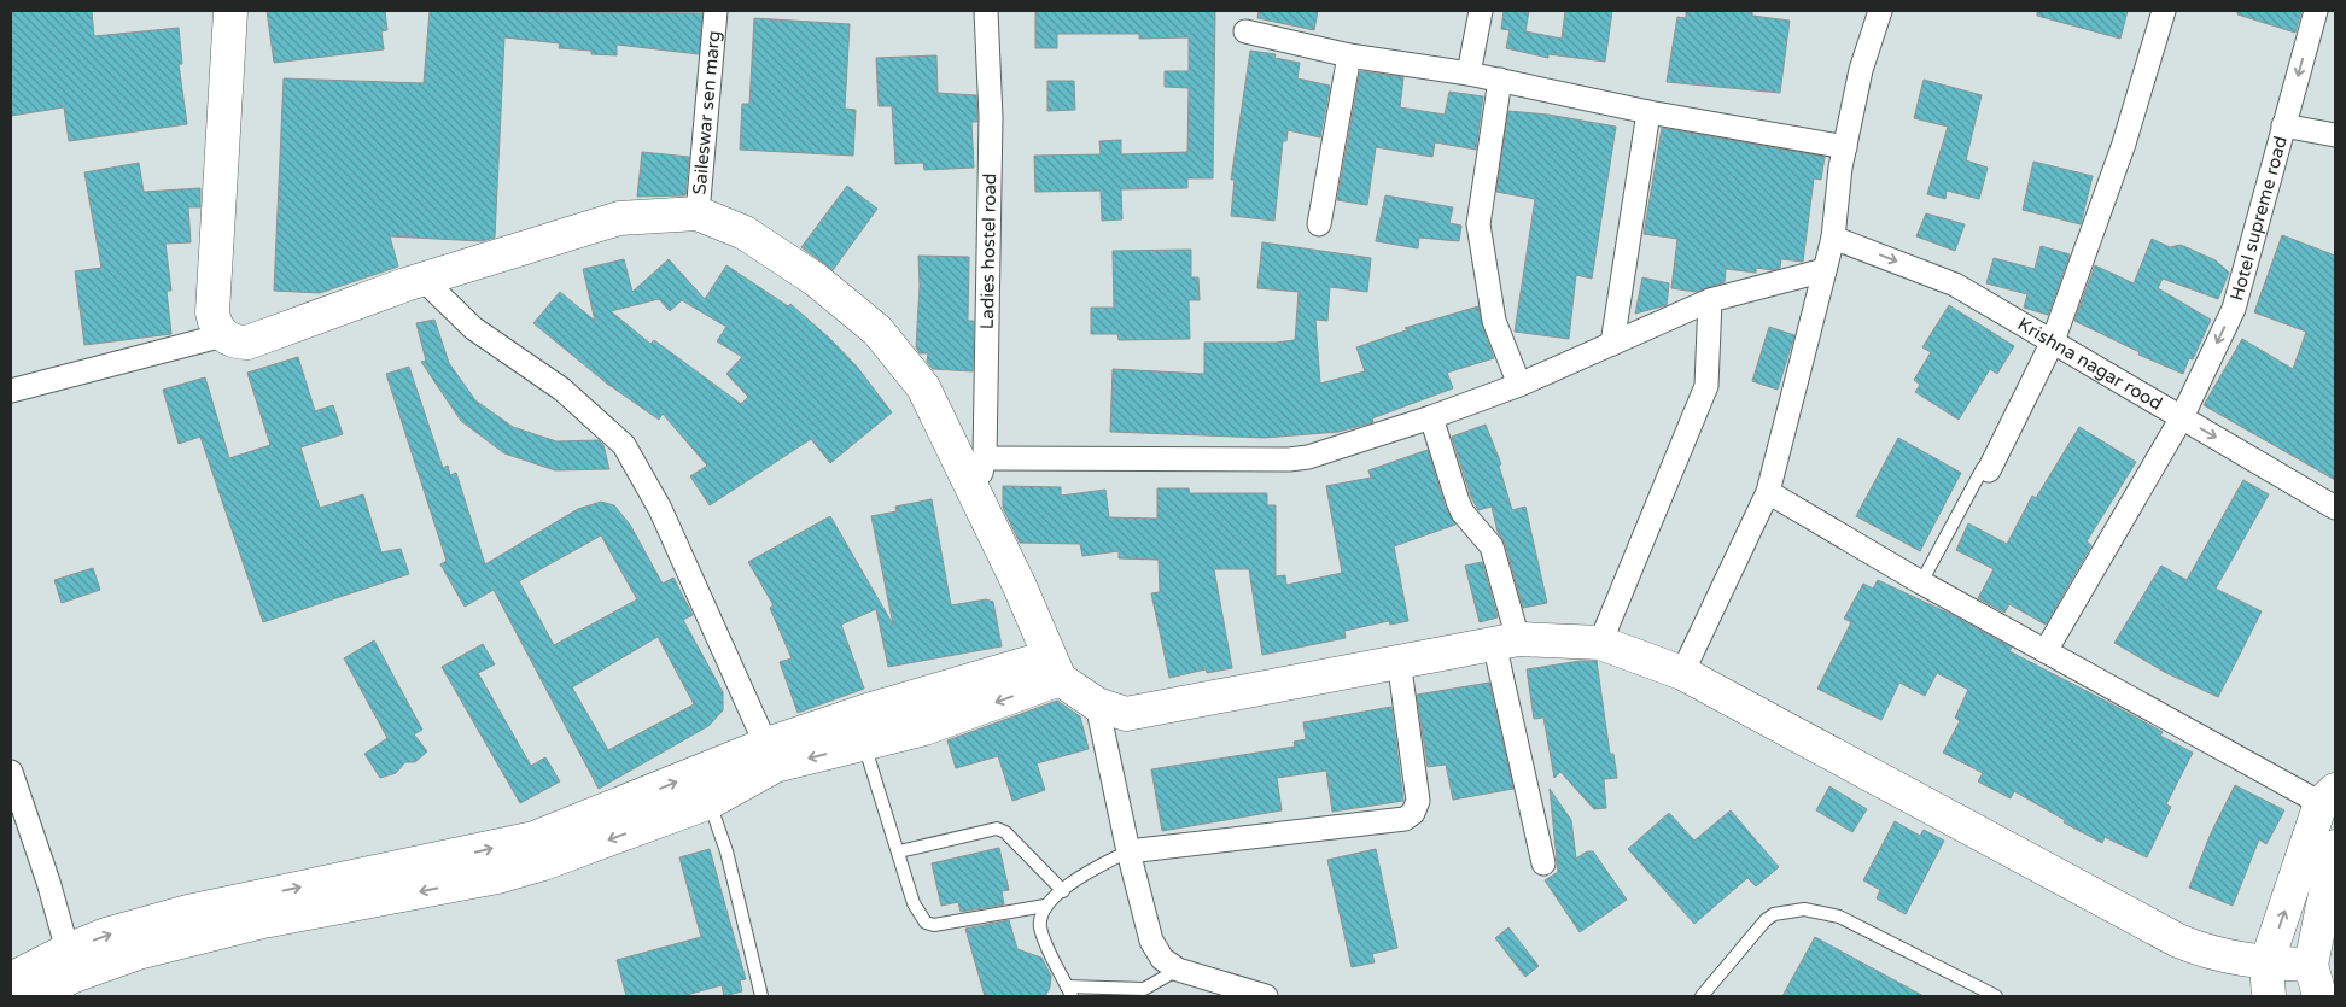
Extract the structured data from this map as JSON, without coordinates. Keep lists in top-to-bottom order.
{
  "streets": {
    "street": [
      "Saileswar sen marg",
      "Hotel supreme road",
      "Ladies hostel road",
      "Krishna nagar rood"
    ]
  },
  "crossings": [
    ["Hotel supreme road", "Krishna nagar rood"]
  ],
  "one_way": ["Krishna nagar rood"]
}
